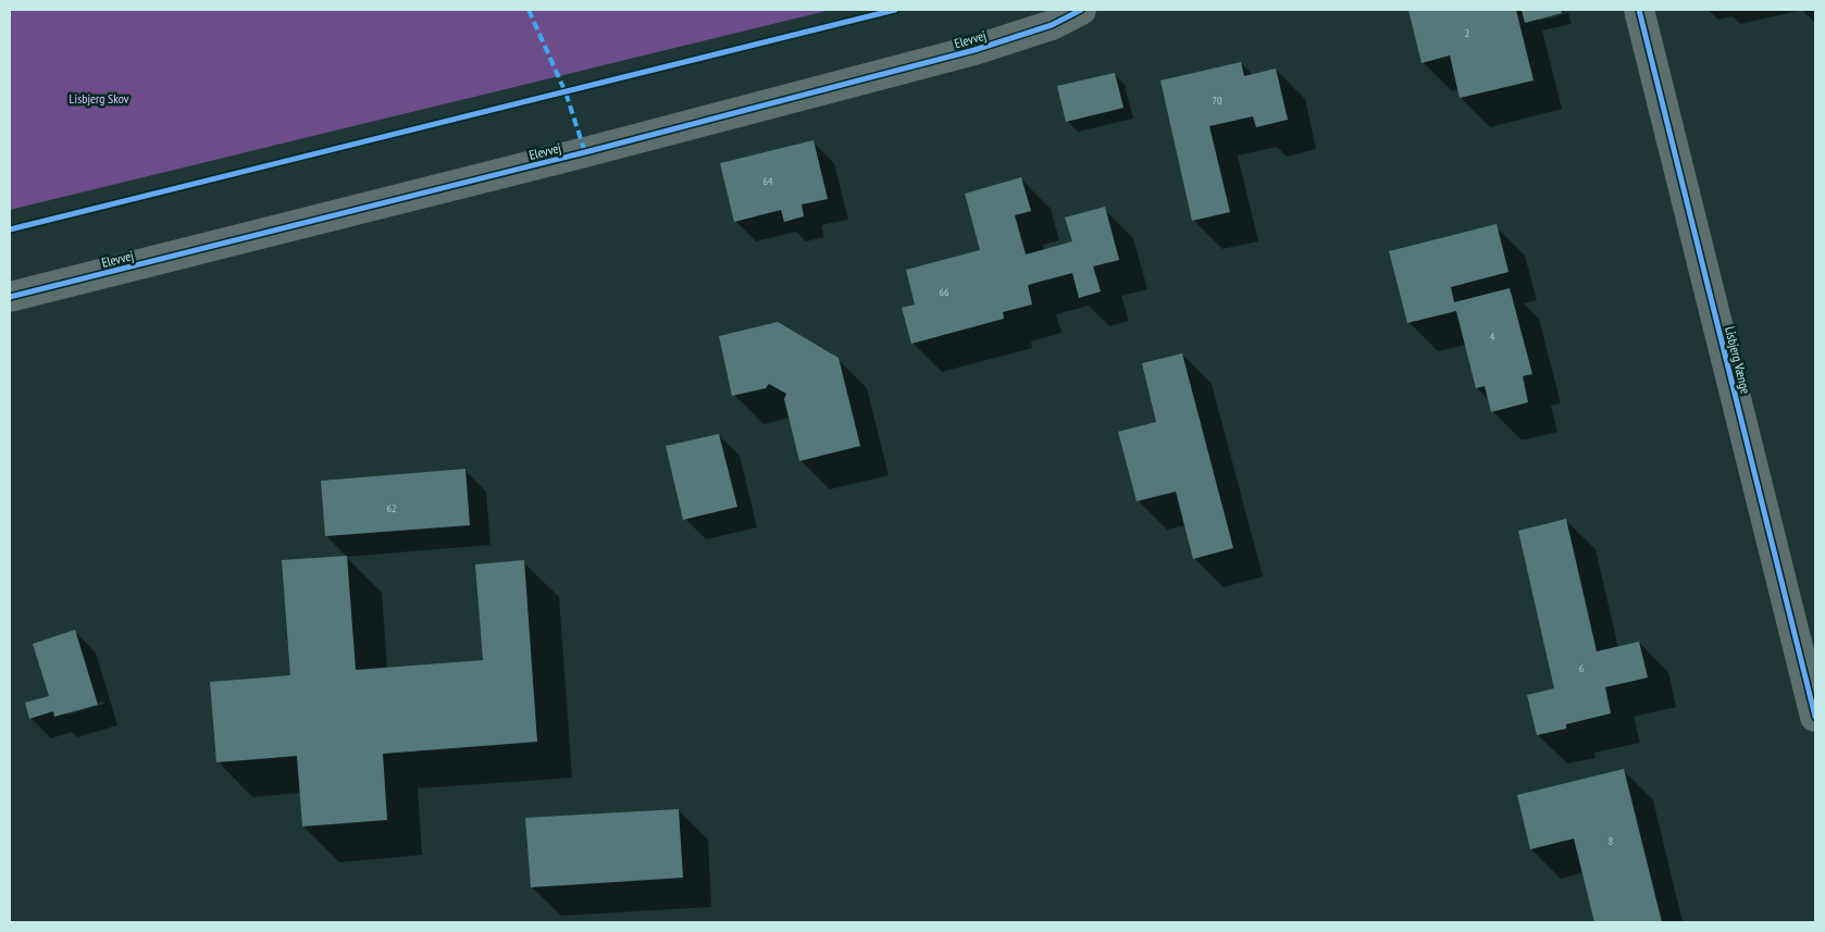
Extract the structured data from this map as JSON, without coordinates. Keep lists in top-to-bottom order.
{
  "streets": {
    "street": ["Elevvej", "Lisbjerg Vænge"]
  },
  "parks": ["Lisbjerg Skov"],
  "house_numbers": [
    "2",
    "70",
    "64",
    "66",
    "4",
    "62",
    "6",
    "8"
  ]
}
